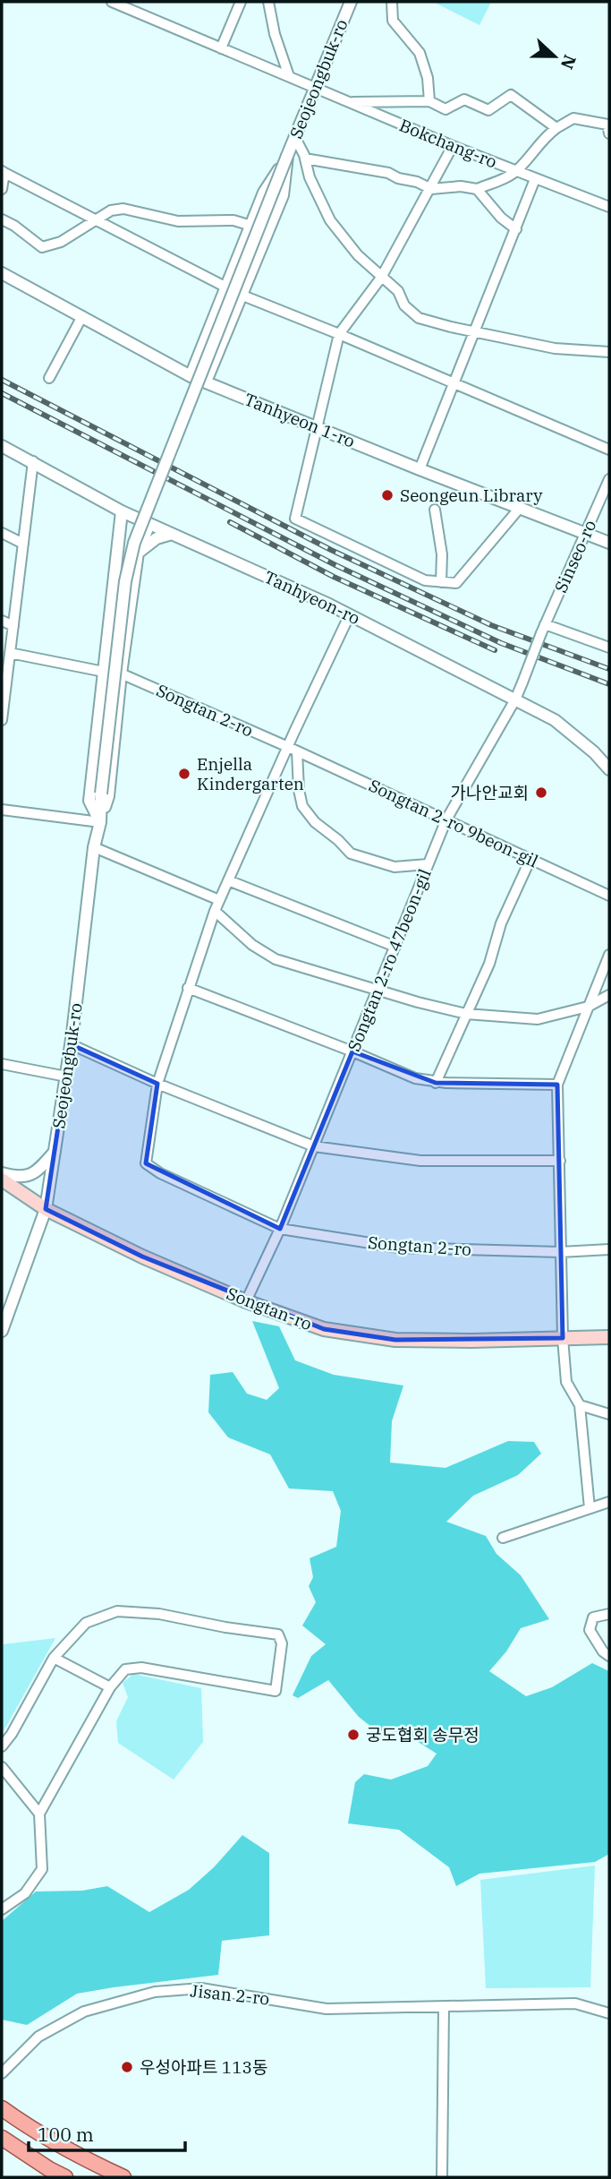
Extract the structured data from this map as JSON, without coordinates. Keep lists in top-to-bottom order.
{
  "streets": {
    "main road": ["Songtan-ro"],
    "street": [
      "Seojeongbuk-ro",
      "Bokchang-ro",
      "Tanhyeon 1-ro",
      "Sinseo-ro",
      "Tanhyeon-ro",
      "Songtan 2-ro",
      "Songtan 2-ro 9beon-gil",
      "Songtan 2-ro 47beon-gil",
      "Jisan 2-ro"
    ]
  },
  "crossings": [
    ["Seojeongbuk-ro", "Bokchang-ro"],
    ["Seojeongbuk-ro", "Songtan-ro"],
    ["Tanhyeon 1-ro", "Sinseo-ro"],
    ["Sinseo-ro", "Tanhyeon-ro"],
    ["Sinseo-ro", "Songtan 2-ro 47beon-gil"],
    ["Tanhyeon-ro", "Songtan 2-ro"],
    ["Tanhyeon-ro", "Songtan 2-ro 47beon-gil"],
    ["Songtan 2-ro", "Songtan 2-ro 9beon-gil"],
    ["Songtan 2-ro", "Songtan 2-ro 47beon-gil"],
    ["Songtan 2-ro 9beon-gil", "Songtan 2-ro 47beon-gil"]
  ],
  "places": [
    "Seongeun Library",
    "Enjella Kindergarten",
    "가나안교회",
    "궁도협회 송무정",
    "우성아파트 113동"
  ],
  "scale_bar": "100 m",
  "north": "right"
}
